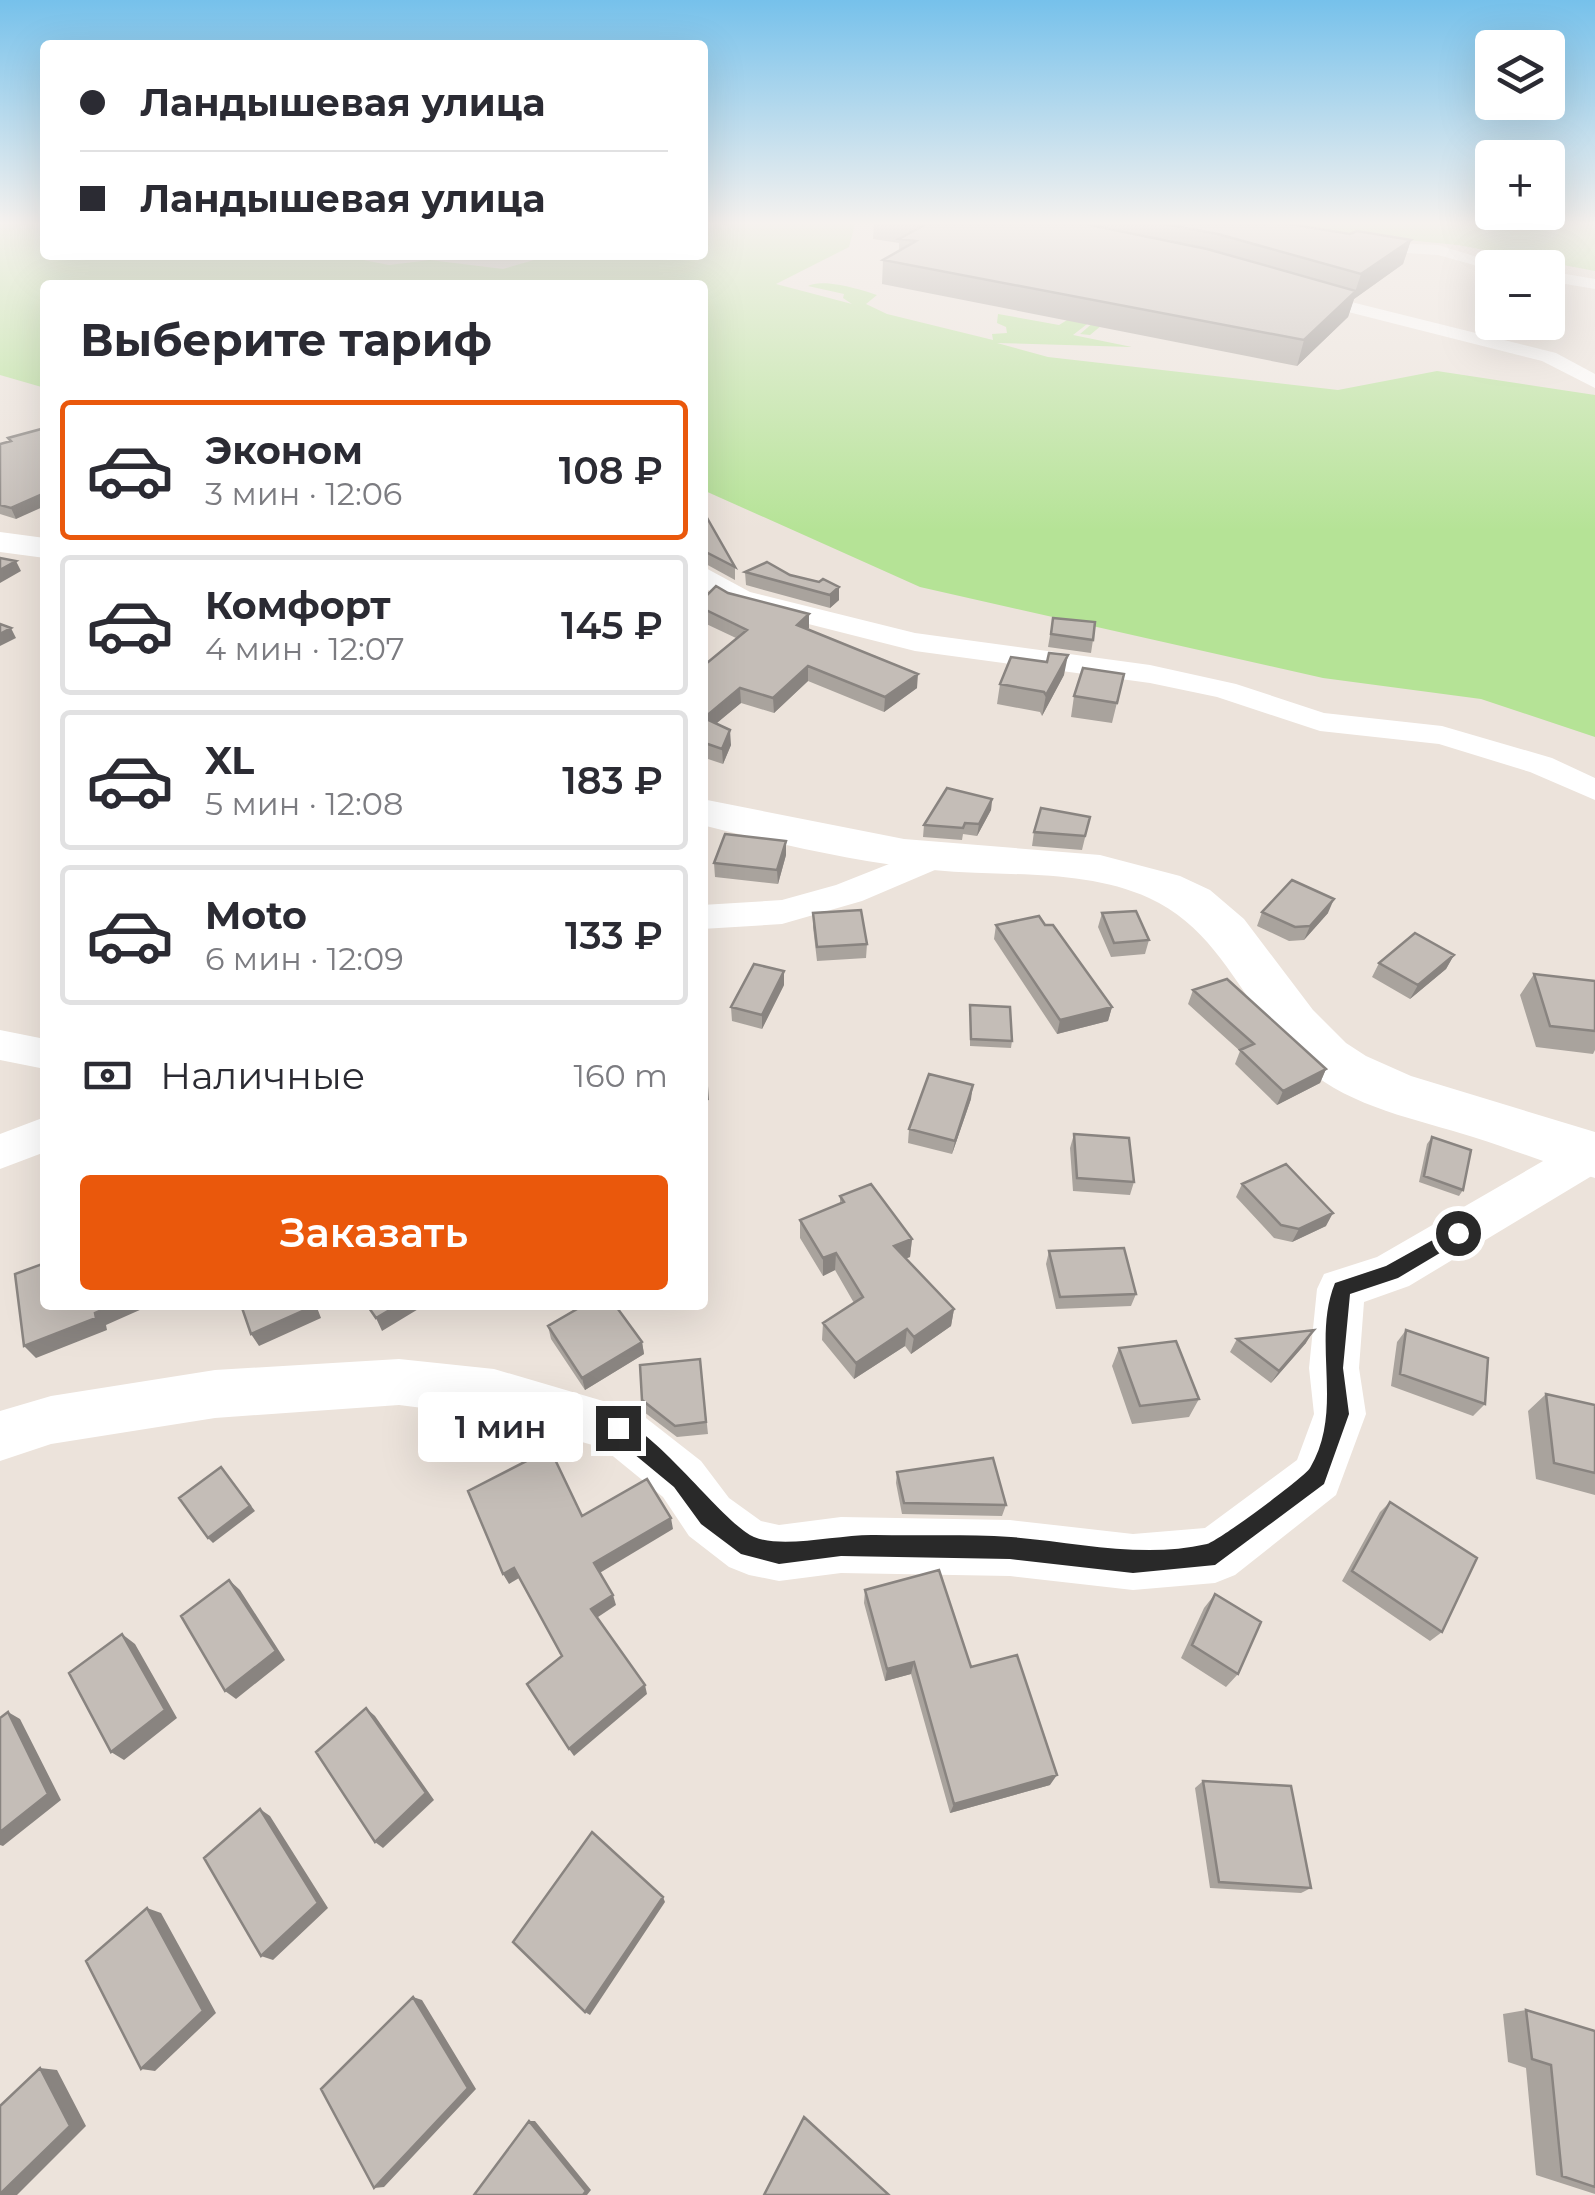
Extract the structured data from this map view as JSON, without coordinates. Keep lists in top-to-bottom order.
{
  "page": {
    "map_buttons": ["+", "−"],
    "banner": ["Ландышевая улица", "Ландышевая улица"],
    "heading": "Выберите тариф",
    "list": [
      {
        "name": "Эконом",
        "note": "3 мин · 12:06",
        "value": "108 ₽"
      },
      {
        "name": "Комфорт",
        "note": "4 мин · 12:07",
        "value": "145 ₽"
      },
      {
        "name": "XL",
        "note": "5 мин · 12:08",
        "value": "183 ₽"
      },
      {
        "name": "Moto",
        "note": "6 мин · 12:09",
        "value": "133 ₽"
      }
    ],
    "pay": ["Наличные", "160 m"],
    "buttons": "Заказать",
    "bubble": "1 мин"
  }
}
